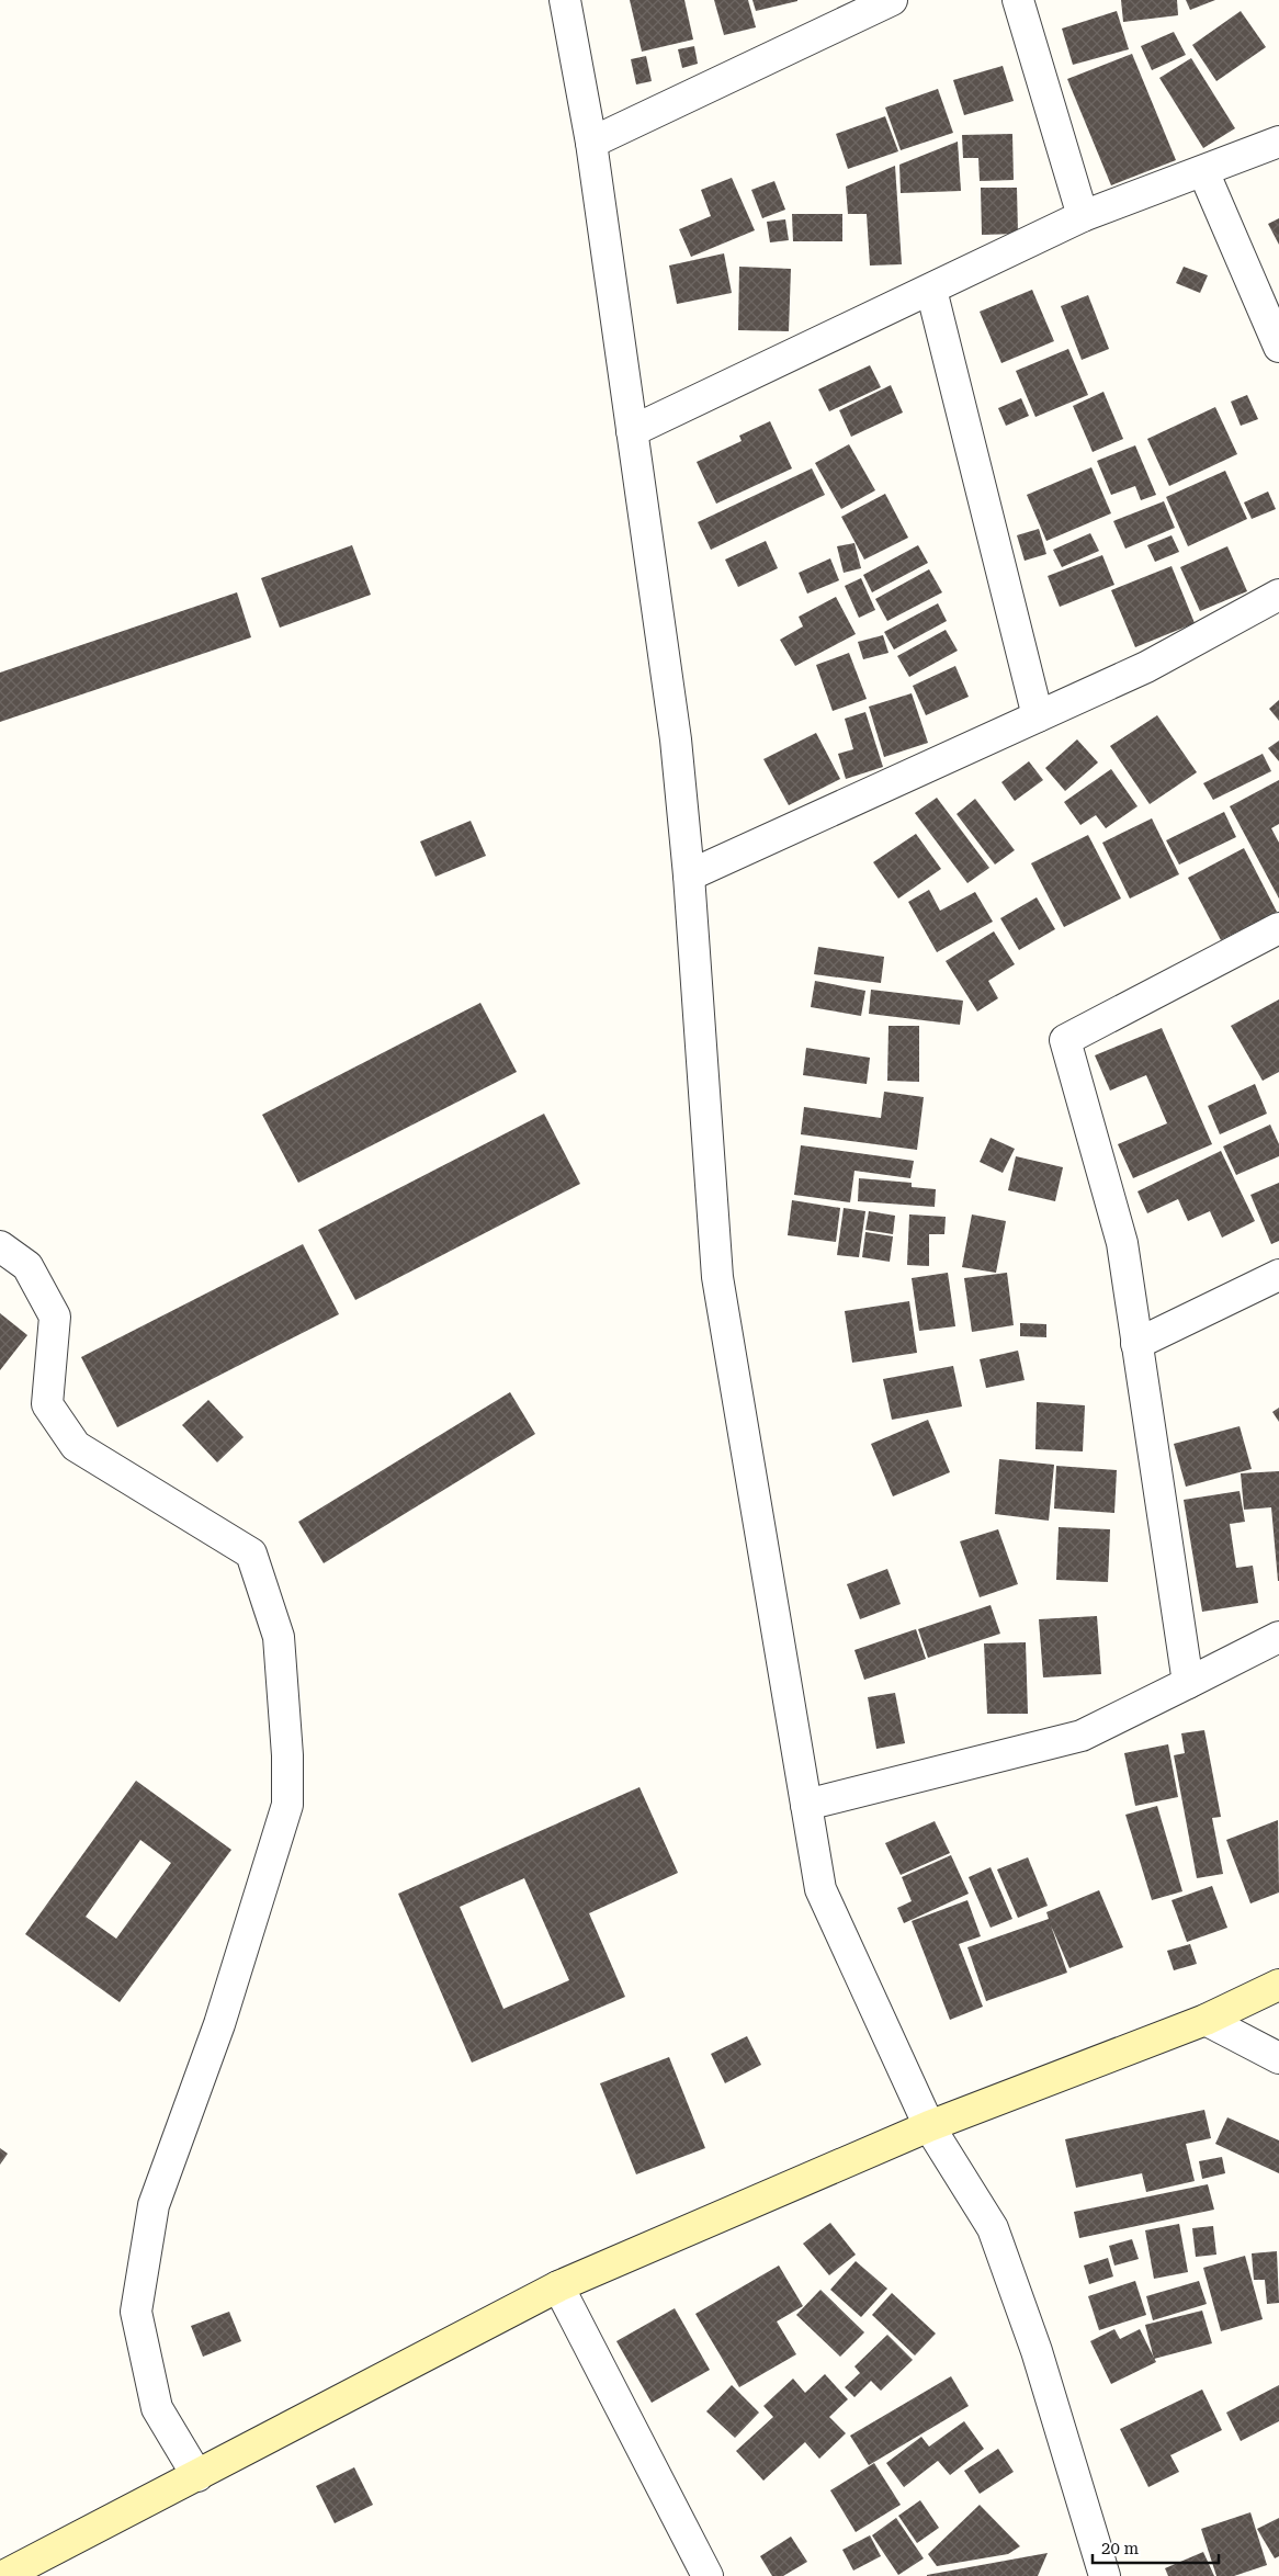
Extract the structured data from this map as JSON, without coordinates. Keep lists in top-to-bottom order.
{
  "scale_bar": "20 m"
}
